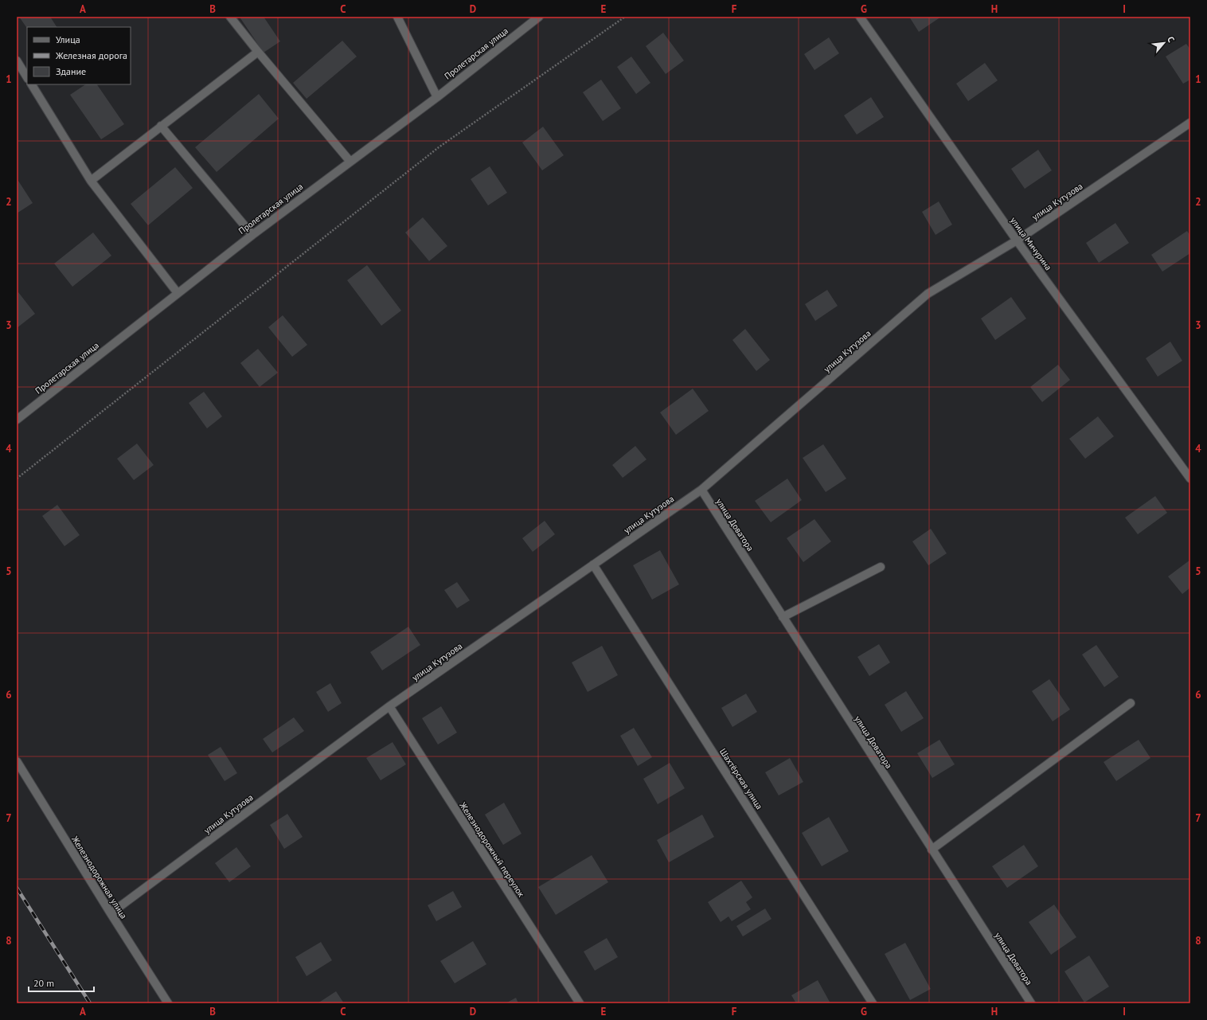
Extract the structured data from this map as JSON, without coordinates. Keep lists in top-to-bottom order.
{
  "streets": {
    "street": [
      "Пролетарская улица",
      "улица Кутузова",
      "улица Мичурина",
      "улица Доватора",
      "Шахтёрская улица",
      "Железнодорожный переулок",
      "Железнодорожная улица"
    ]
  },
  "crossings": [
    ["улица Кутузова", "улица Мичурина"],
    ["улица Кутузова", "улица Доватора"],
    ["улица Кутузова", "Шахтёрская улица"],
    ["улица Кутузова", "Железнодорожный переулок"],
    ["улица Кутузова", "Железнодорожная улица"]
  ],
  "legend": ["Улица", "Железная дорога", "Здание"],
  "scale_bar": "20 m",
  "north": "top right",
  "grid": {
    "columns": [
      "A",
      "B",
      "C",
      "D",
      "E",
      "F",
      "G",
      "H",
      "I"
    ],
    "rows": [
      "1",
      "2",
      "3",
      "4",
      "5",
      "6",
      "7",
      "8"
    ]
  }
}
